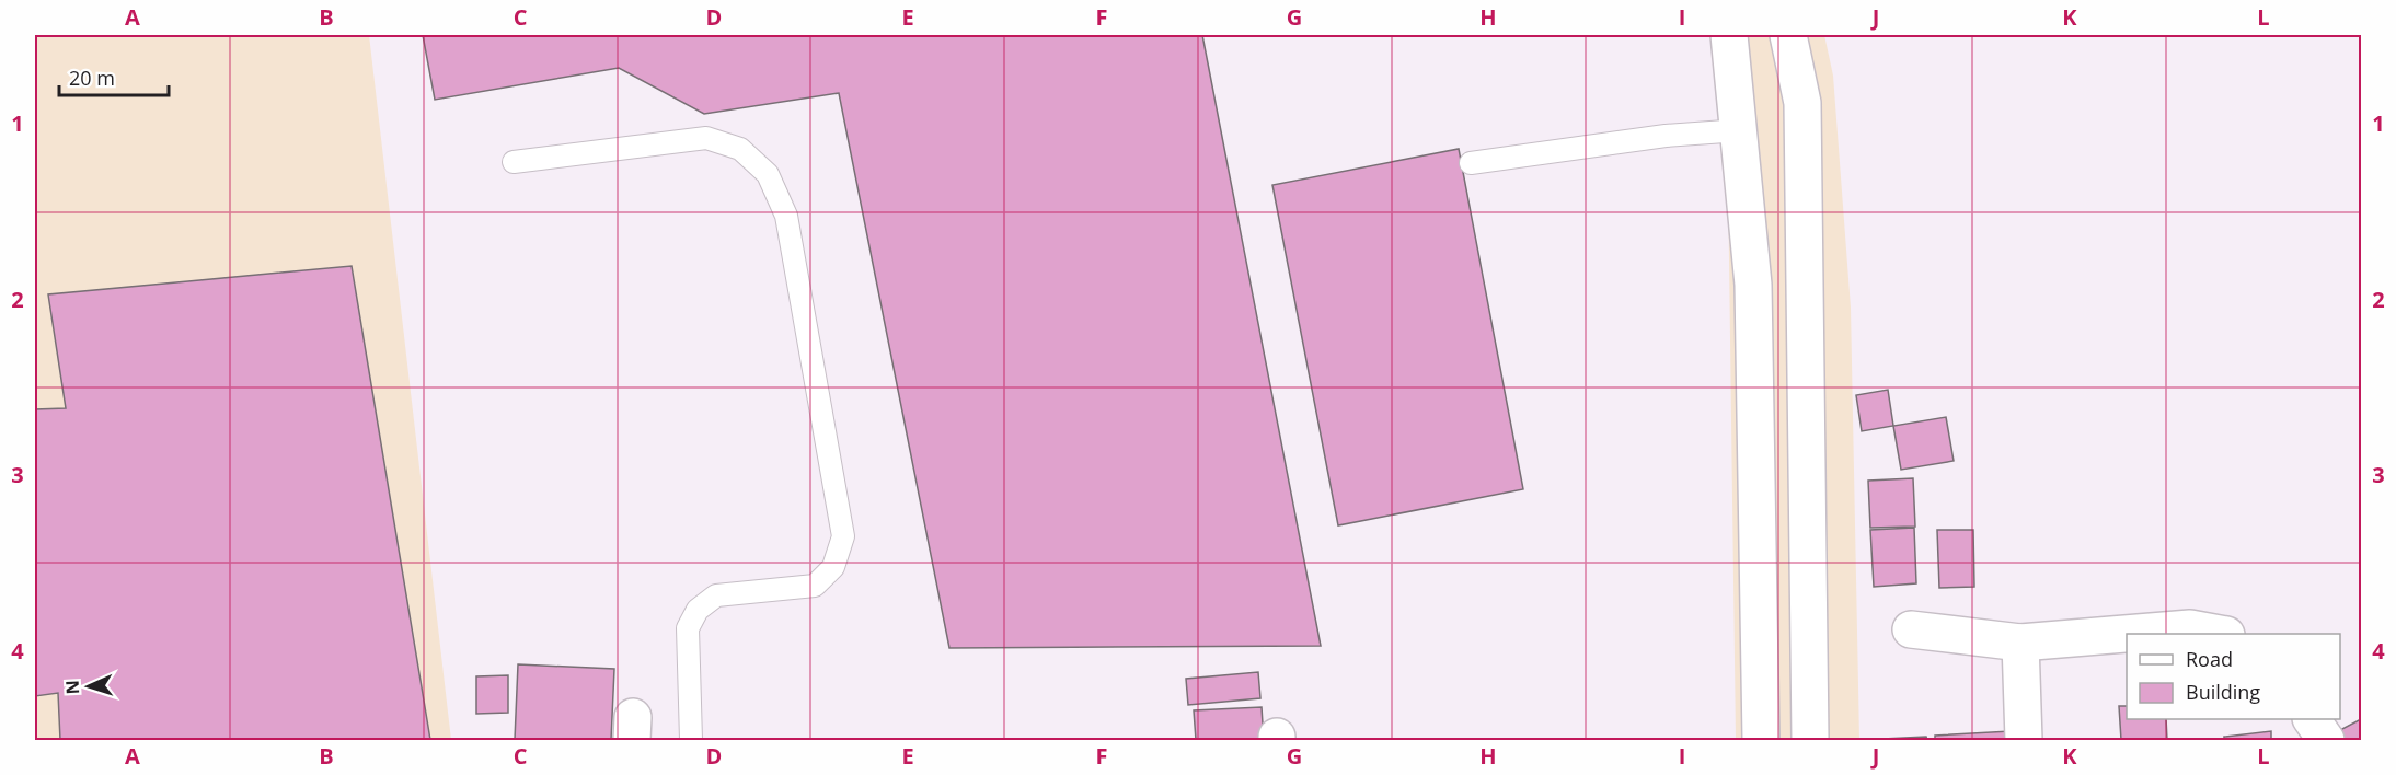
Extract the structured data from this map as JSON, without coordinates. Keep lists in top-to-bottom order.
{
  "legend": ["Road", "Building"],
  "scale_bar": "20 m",
  "north": "left",
  "grid": {
    "columns": [
      "A",
      "B",
      "C",
      "D",
      "E",
      "F",
      "G",
      "H",
      "I",
      "J",
      "K",
      "L"
    ],
    "rows": [
      "1",
      "2",
      "3",
      "4"
    ]
  }
}
